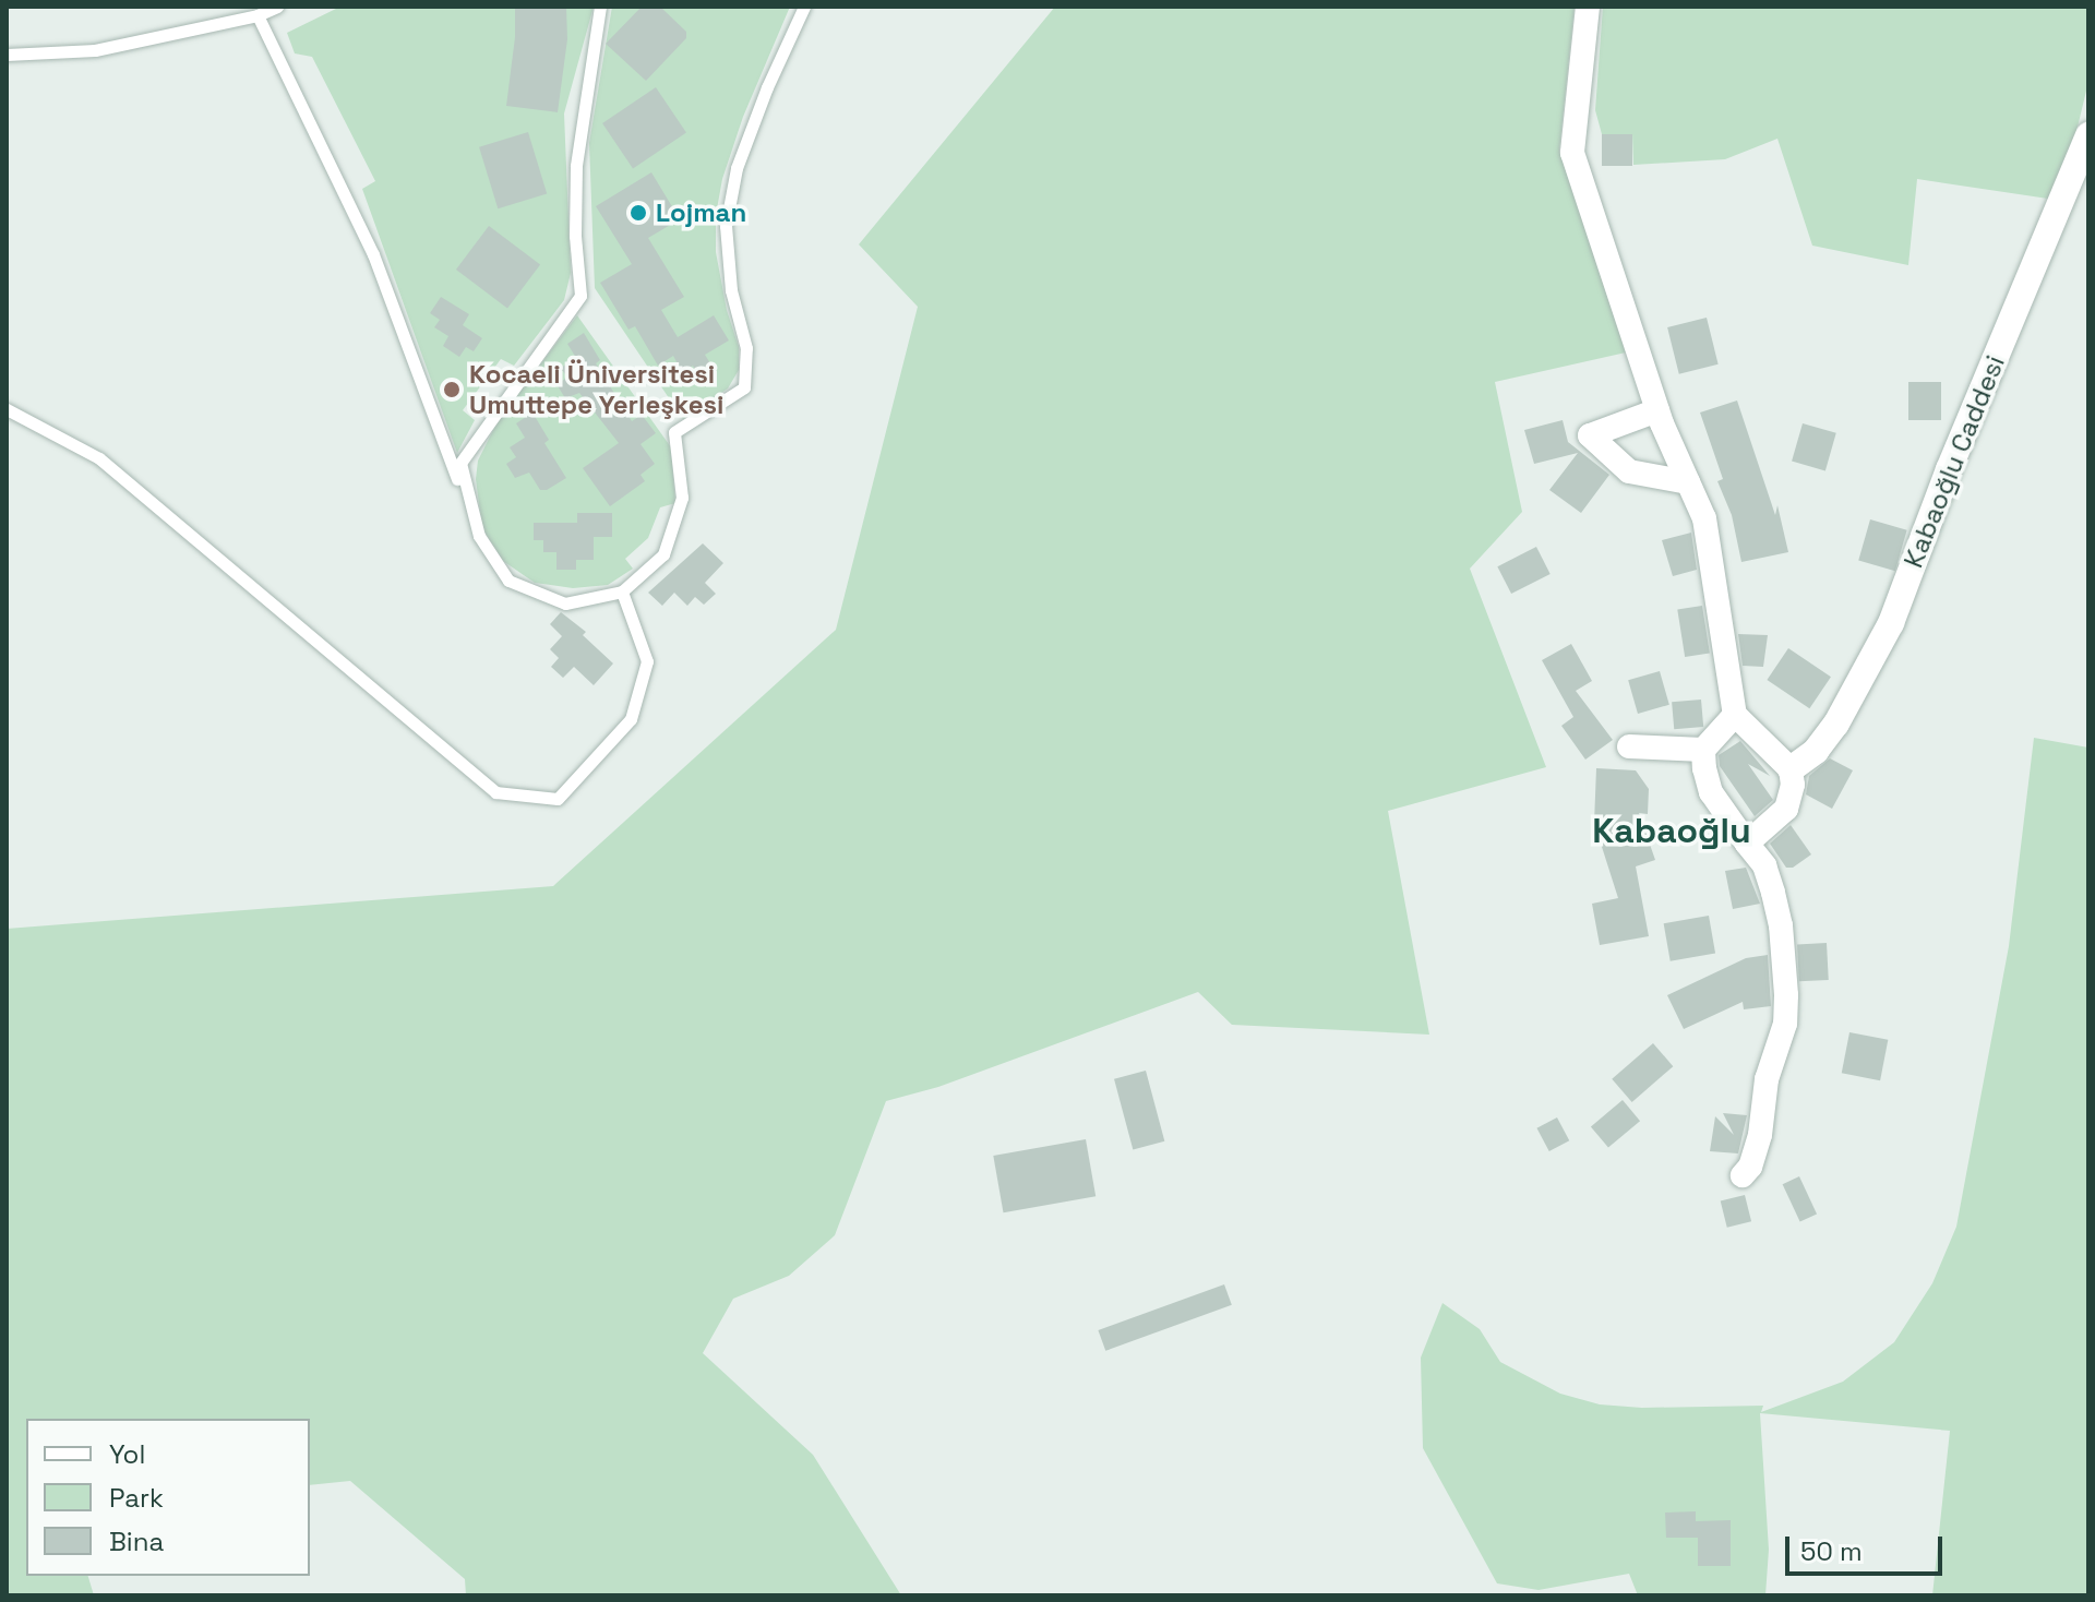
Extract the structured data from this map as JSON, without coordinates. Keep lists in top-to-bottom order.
{
  "streets": {
    "street": ["Kabaoğlu Caddesi"]
  },
  "districts": ["Kabaoğlu"],
  "places": ["Lojman", "Kocaeli Üniversitesi Umuttepe Yerleşkesi"],
  "legend": ["Yol", "Park", "Bina"],
  "scale_bar": "50 m"
}
